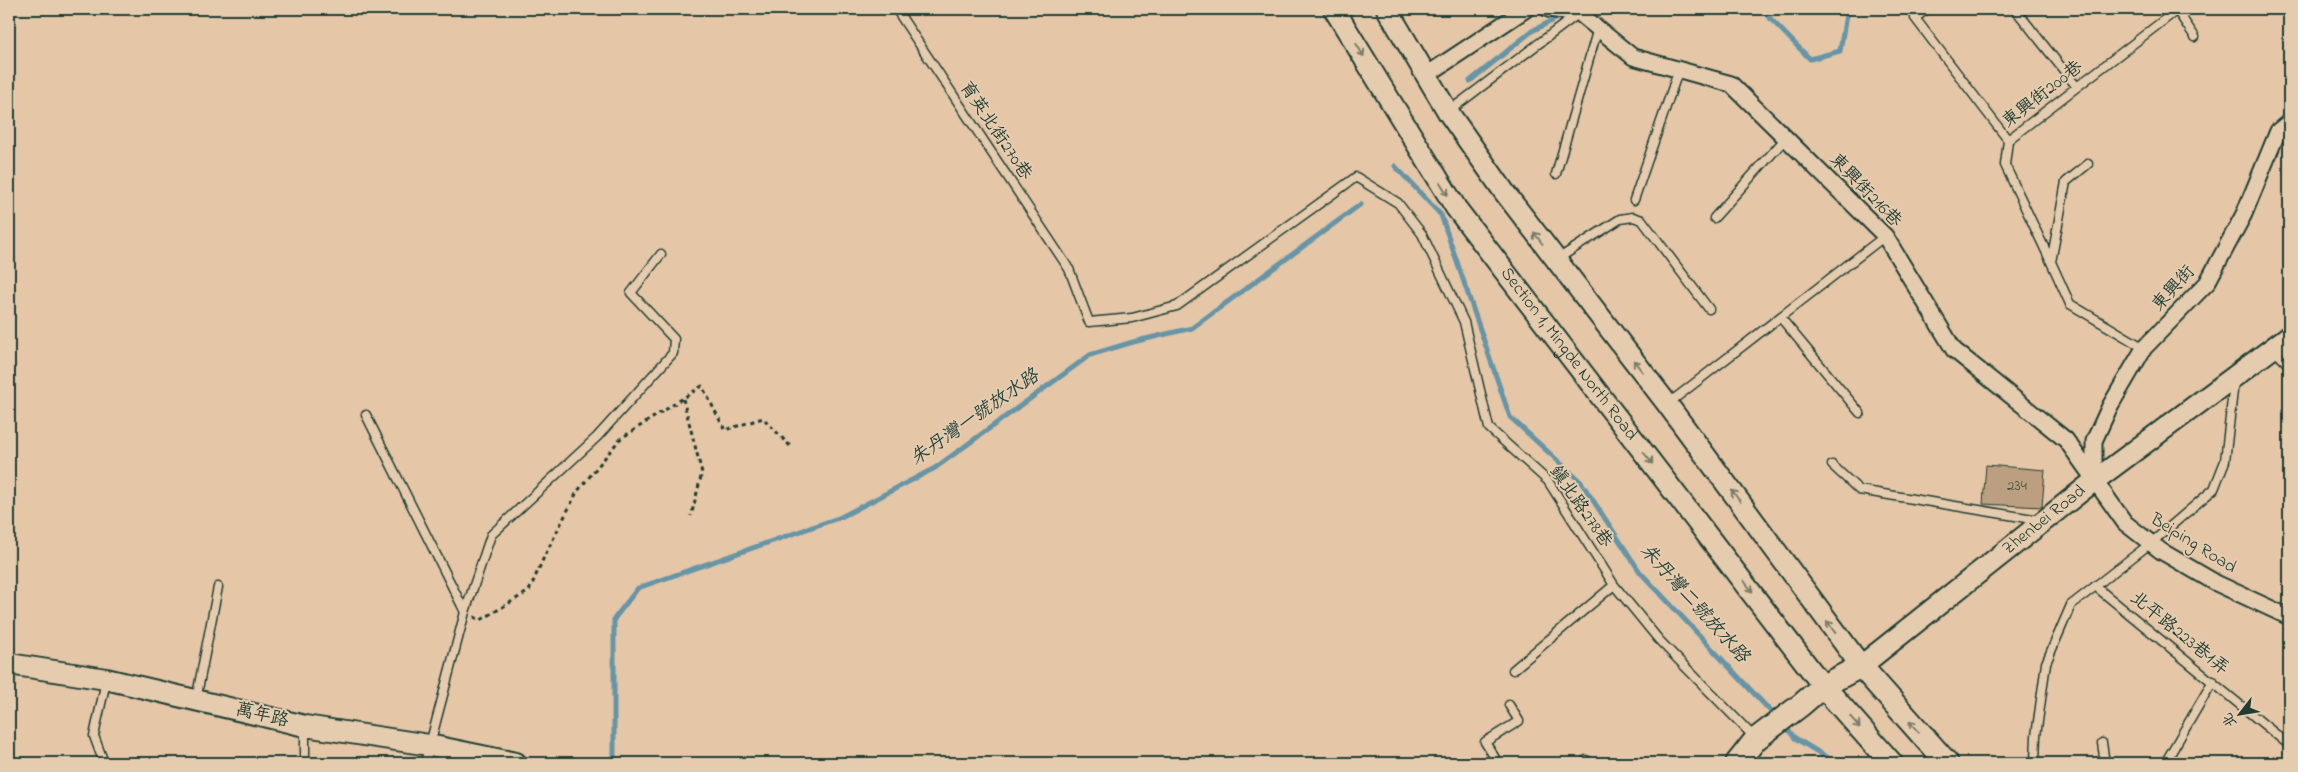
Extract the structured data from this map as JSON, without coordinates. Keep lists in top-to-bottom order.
{
  "streets": {
    "main road": ["Zhenbei Road"],
    "street": [
      "東興街216巷",
      "東興街",
      "Section 1, Mingde North Road",
      "Beiping Road",
      "萬年路"
    ],
    "lane": [
      "東興街200巷",
      "育英北街270巷",
      "鎮北路278巷",
      "北平路223巷1弄"
    ]
  },
  "crossings": [
    ["東興街200巷", "東興街"],
    ["育英北街270巷", "鎮北路278巷"],
    ["東興街216巷", "東興街"],
    ["東興街216巷", "Zhenbei Road"],
    ["東興街216巷", "Beiping Road"],
    ["東興街", "Zhenbei Road"],
    ["東興街", "Beiping Road"],
    ["Section 1, Mingde North Road", "Zhenbei Road"],
    ["鎮北路278巷", "Zhenbei Road"],
    ["Zhenbei Road", "Beiping Road"]
  ],
  "water": ["朱丹灣一號放水路", "朱丹灣二號放水路"],
  "house_numbers": ["234"],
  "north": "bottom left"
}
